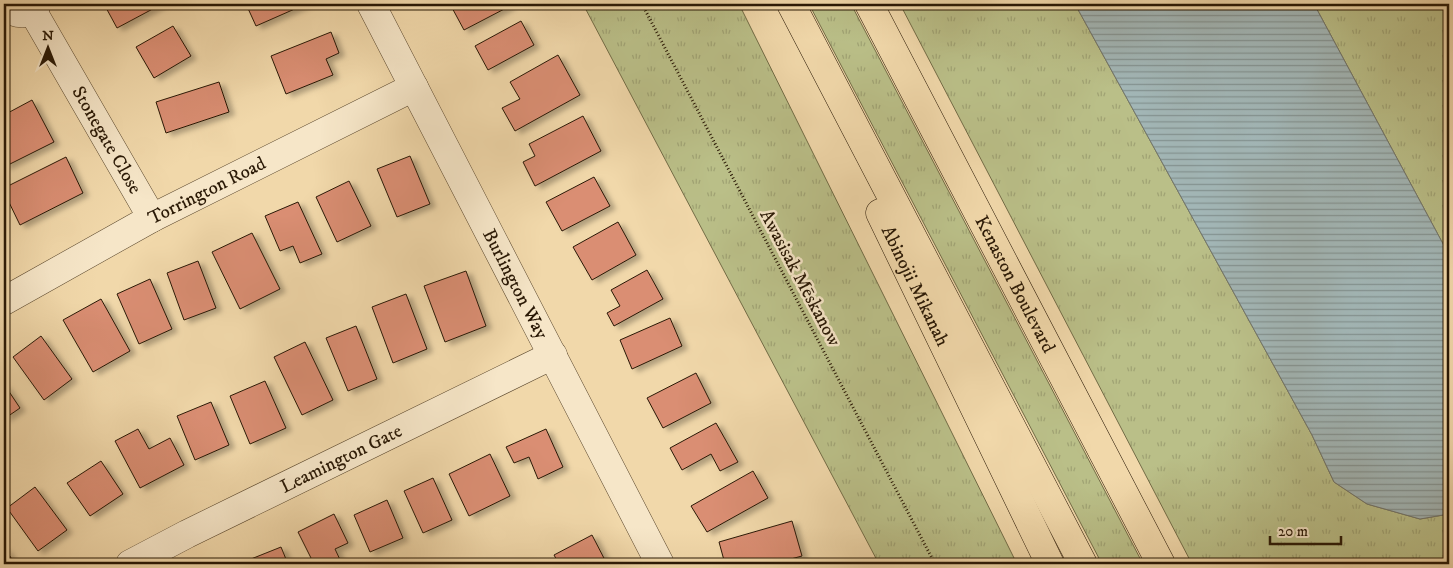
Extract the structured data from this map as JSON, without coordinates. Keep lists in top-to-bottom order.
{
  "streets": {
    "main road": ["Kenaston Boulevard", "Abinojii Mikanah"],
    "street": [
      "Stonegate Close",
      "Torrington Road",
      "Burlington Way",
      "Leamington Gate"
    ],
    "path": ["Awasisak Mēskanow"]
  },
  "crossings": [
    ["Stonegate Close", "Torrington Road"],
    ["Torrington Road", "Burlington Way"],
    ["Burlington Way", "Leamington Gate"]
  ],
  "scale_bar": "20 m",
  "north": "top"
}
